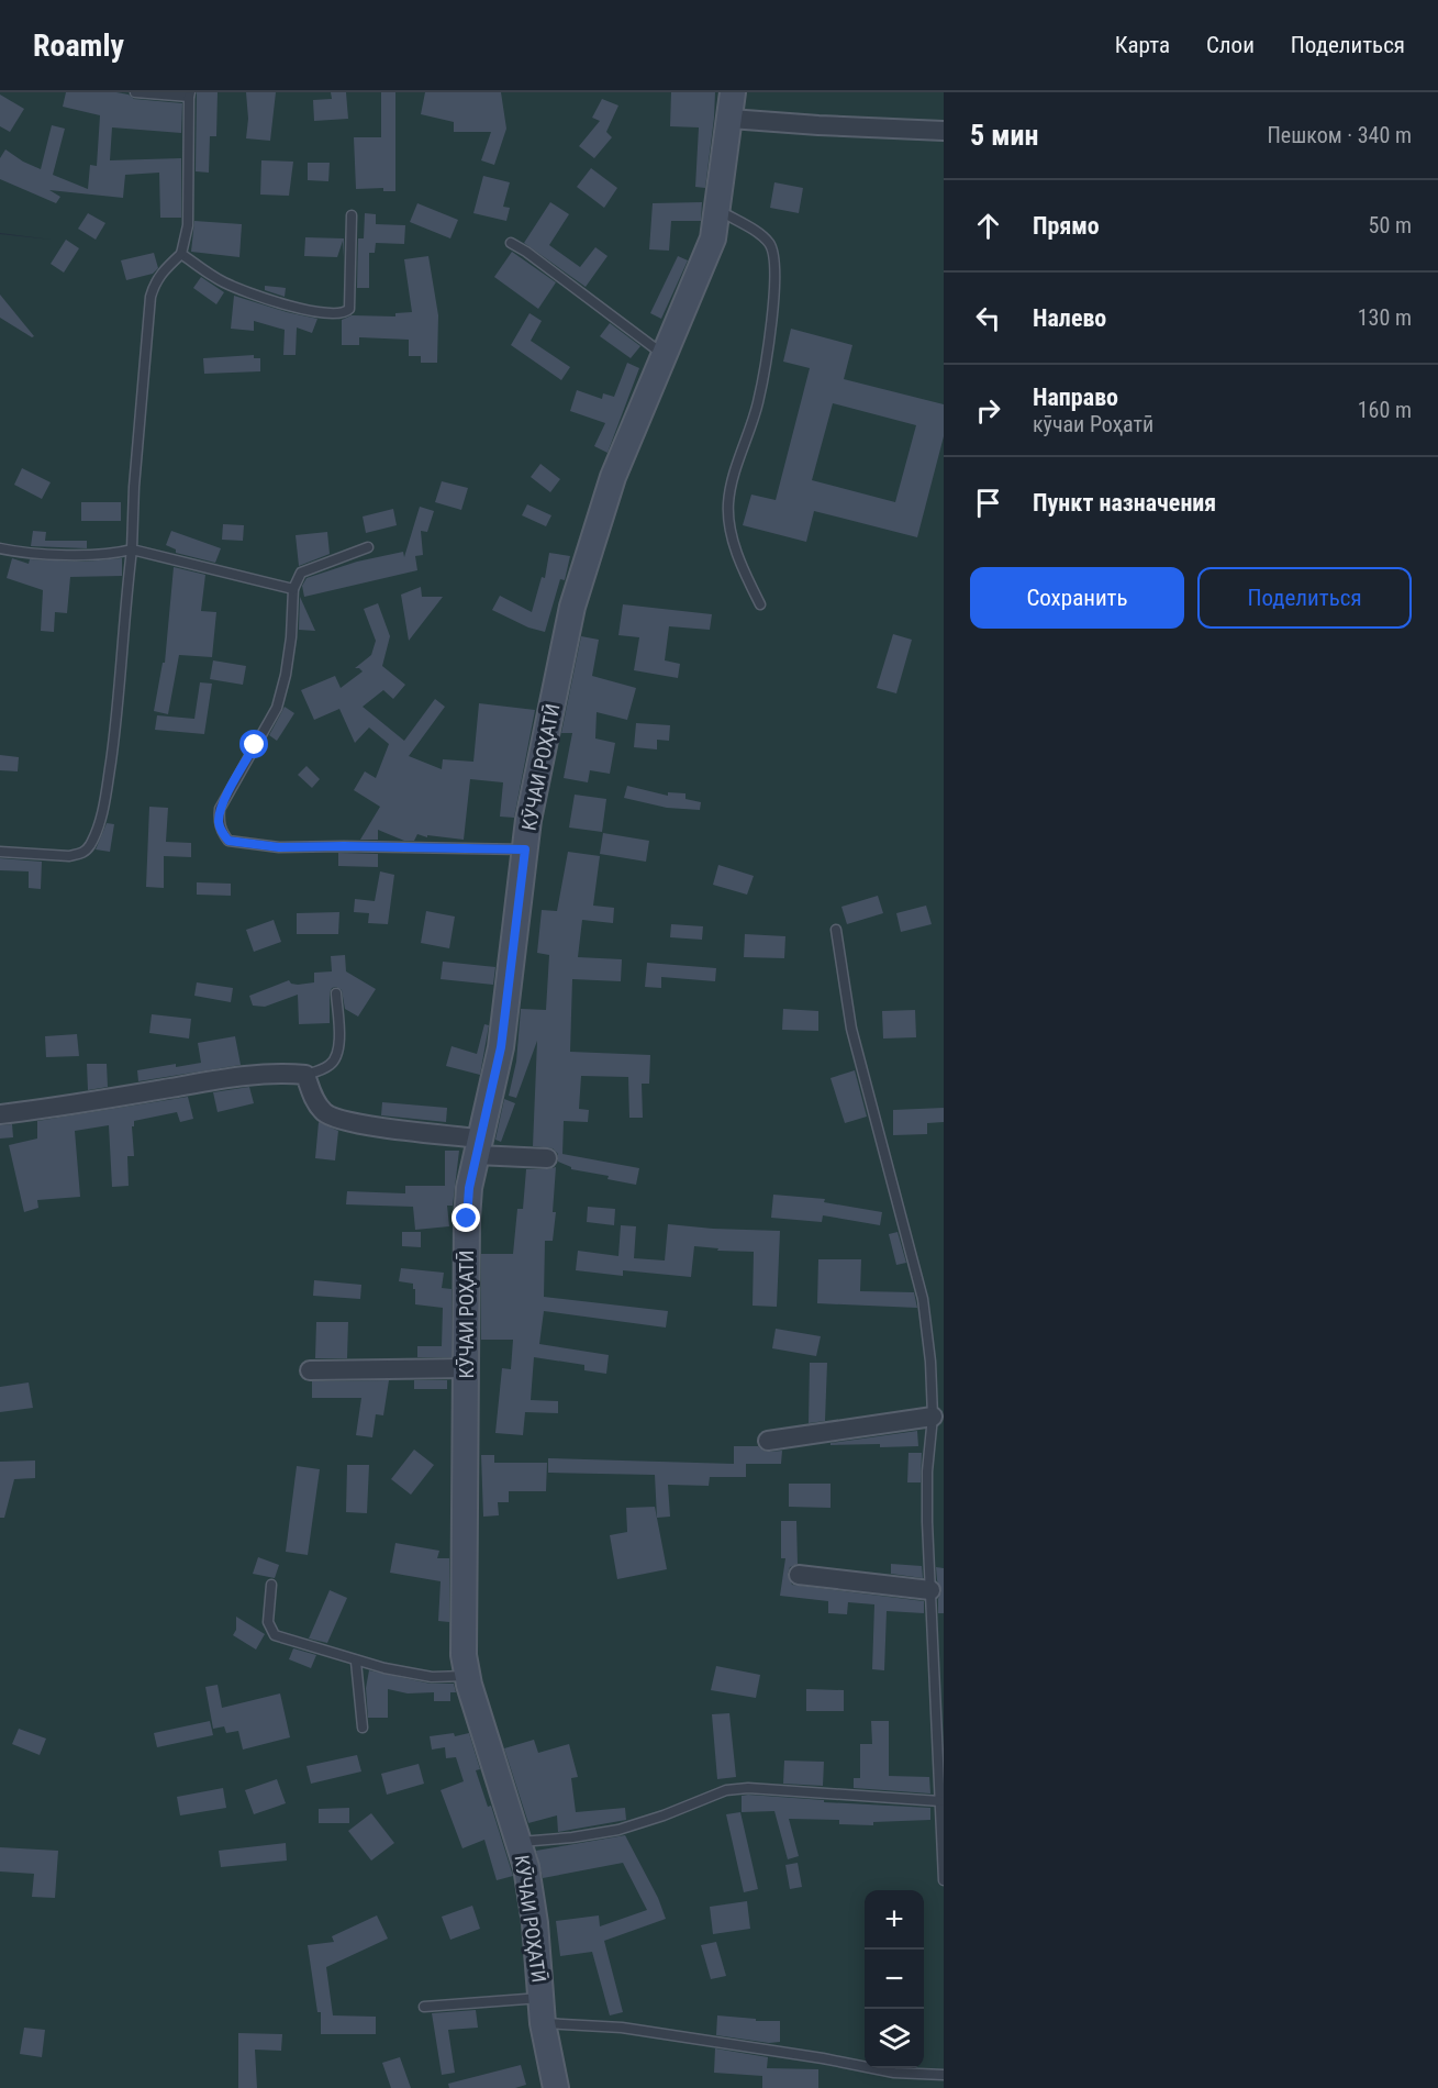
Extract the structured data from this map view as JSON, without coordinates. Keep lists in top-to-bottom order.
{
  "streets": {
    "street": ["КӮЧАИ РОҲАТӢ"]
  },
  "page": {
    "header": "Roamly",
    "nav": ["Карта", "Слои", "Поделиться"],
    "heading": ["5 мин", "Пешком · 340 m"],
    "list": [
      ["Прямо", "50 m"],
      ["Налево", "130 m"],
      ["Направо", "кӯчаи Роҳатӣ", "160 m"],
      "Пункт назначения"
    ],
    "buttons": ["Сохранить", "Поделиться"],
    "map_buttons": ["+", "−"]
  }
}
